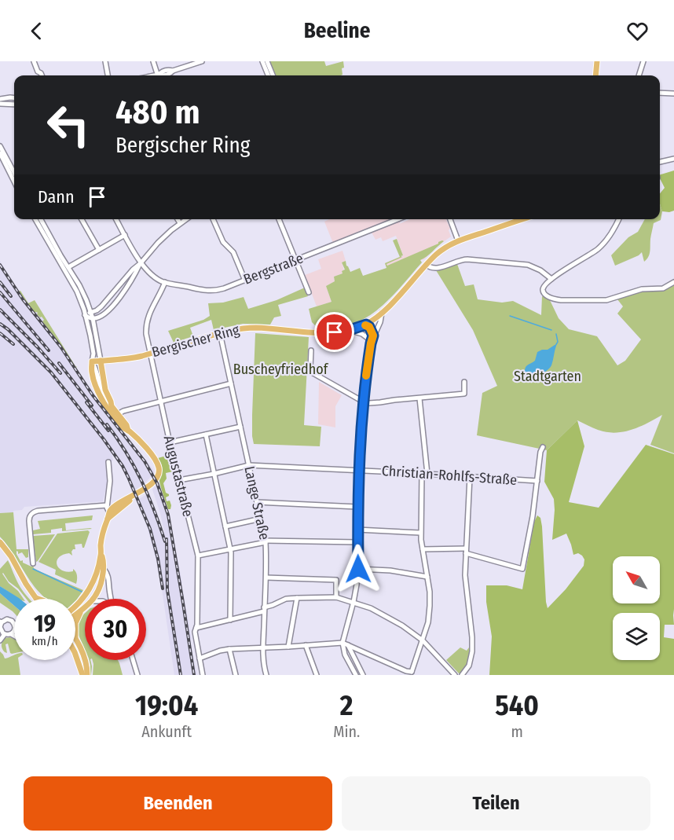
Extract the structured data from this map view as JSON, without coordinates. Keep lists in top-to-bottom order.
{
  "streets": {
    "main road": ["Bergischer Ring"],
    "street": [
      "Bergstraße",
      "Christian-Rohlfs-Straße",
      "Augustastraße",
      "Lange Straße"
    ]
  },
  "crossings": [
    ["Bergstraße", "Augustastraße"],
    ["Bergischer Ring", "Augustastraße"],
    ["Bergischer Ring", "Lange Straße"],
    ["Christian-Rohlfs-Straße", "Augustastraße"],
    ["Christian-Rohlfs-Straße", "Lange Straße"]
  ],
  "parks": ["Buscheyfriedhof", "Stadtgarten"],
  "north": "top left",
  "page": {
    "header": "Beeline",
    "turn": ["480 m", "Bergischer Ring"],
    "then": "Dann",
    "speed": "19 km/h",
    "limit": "30",
    "eta": [
      "19:04",
      "Ankunft",
      "2",
      "Min.",
      "540",
      "m"
    ],
    "buttons": ["Beenden", "Teilen"]
  }
}
